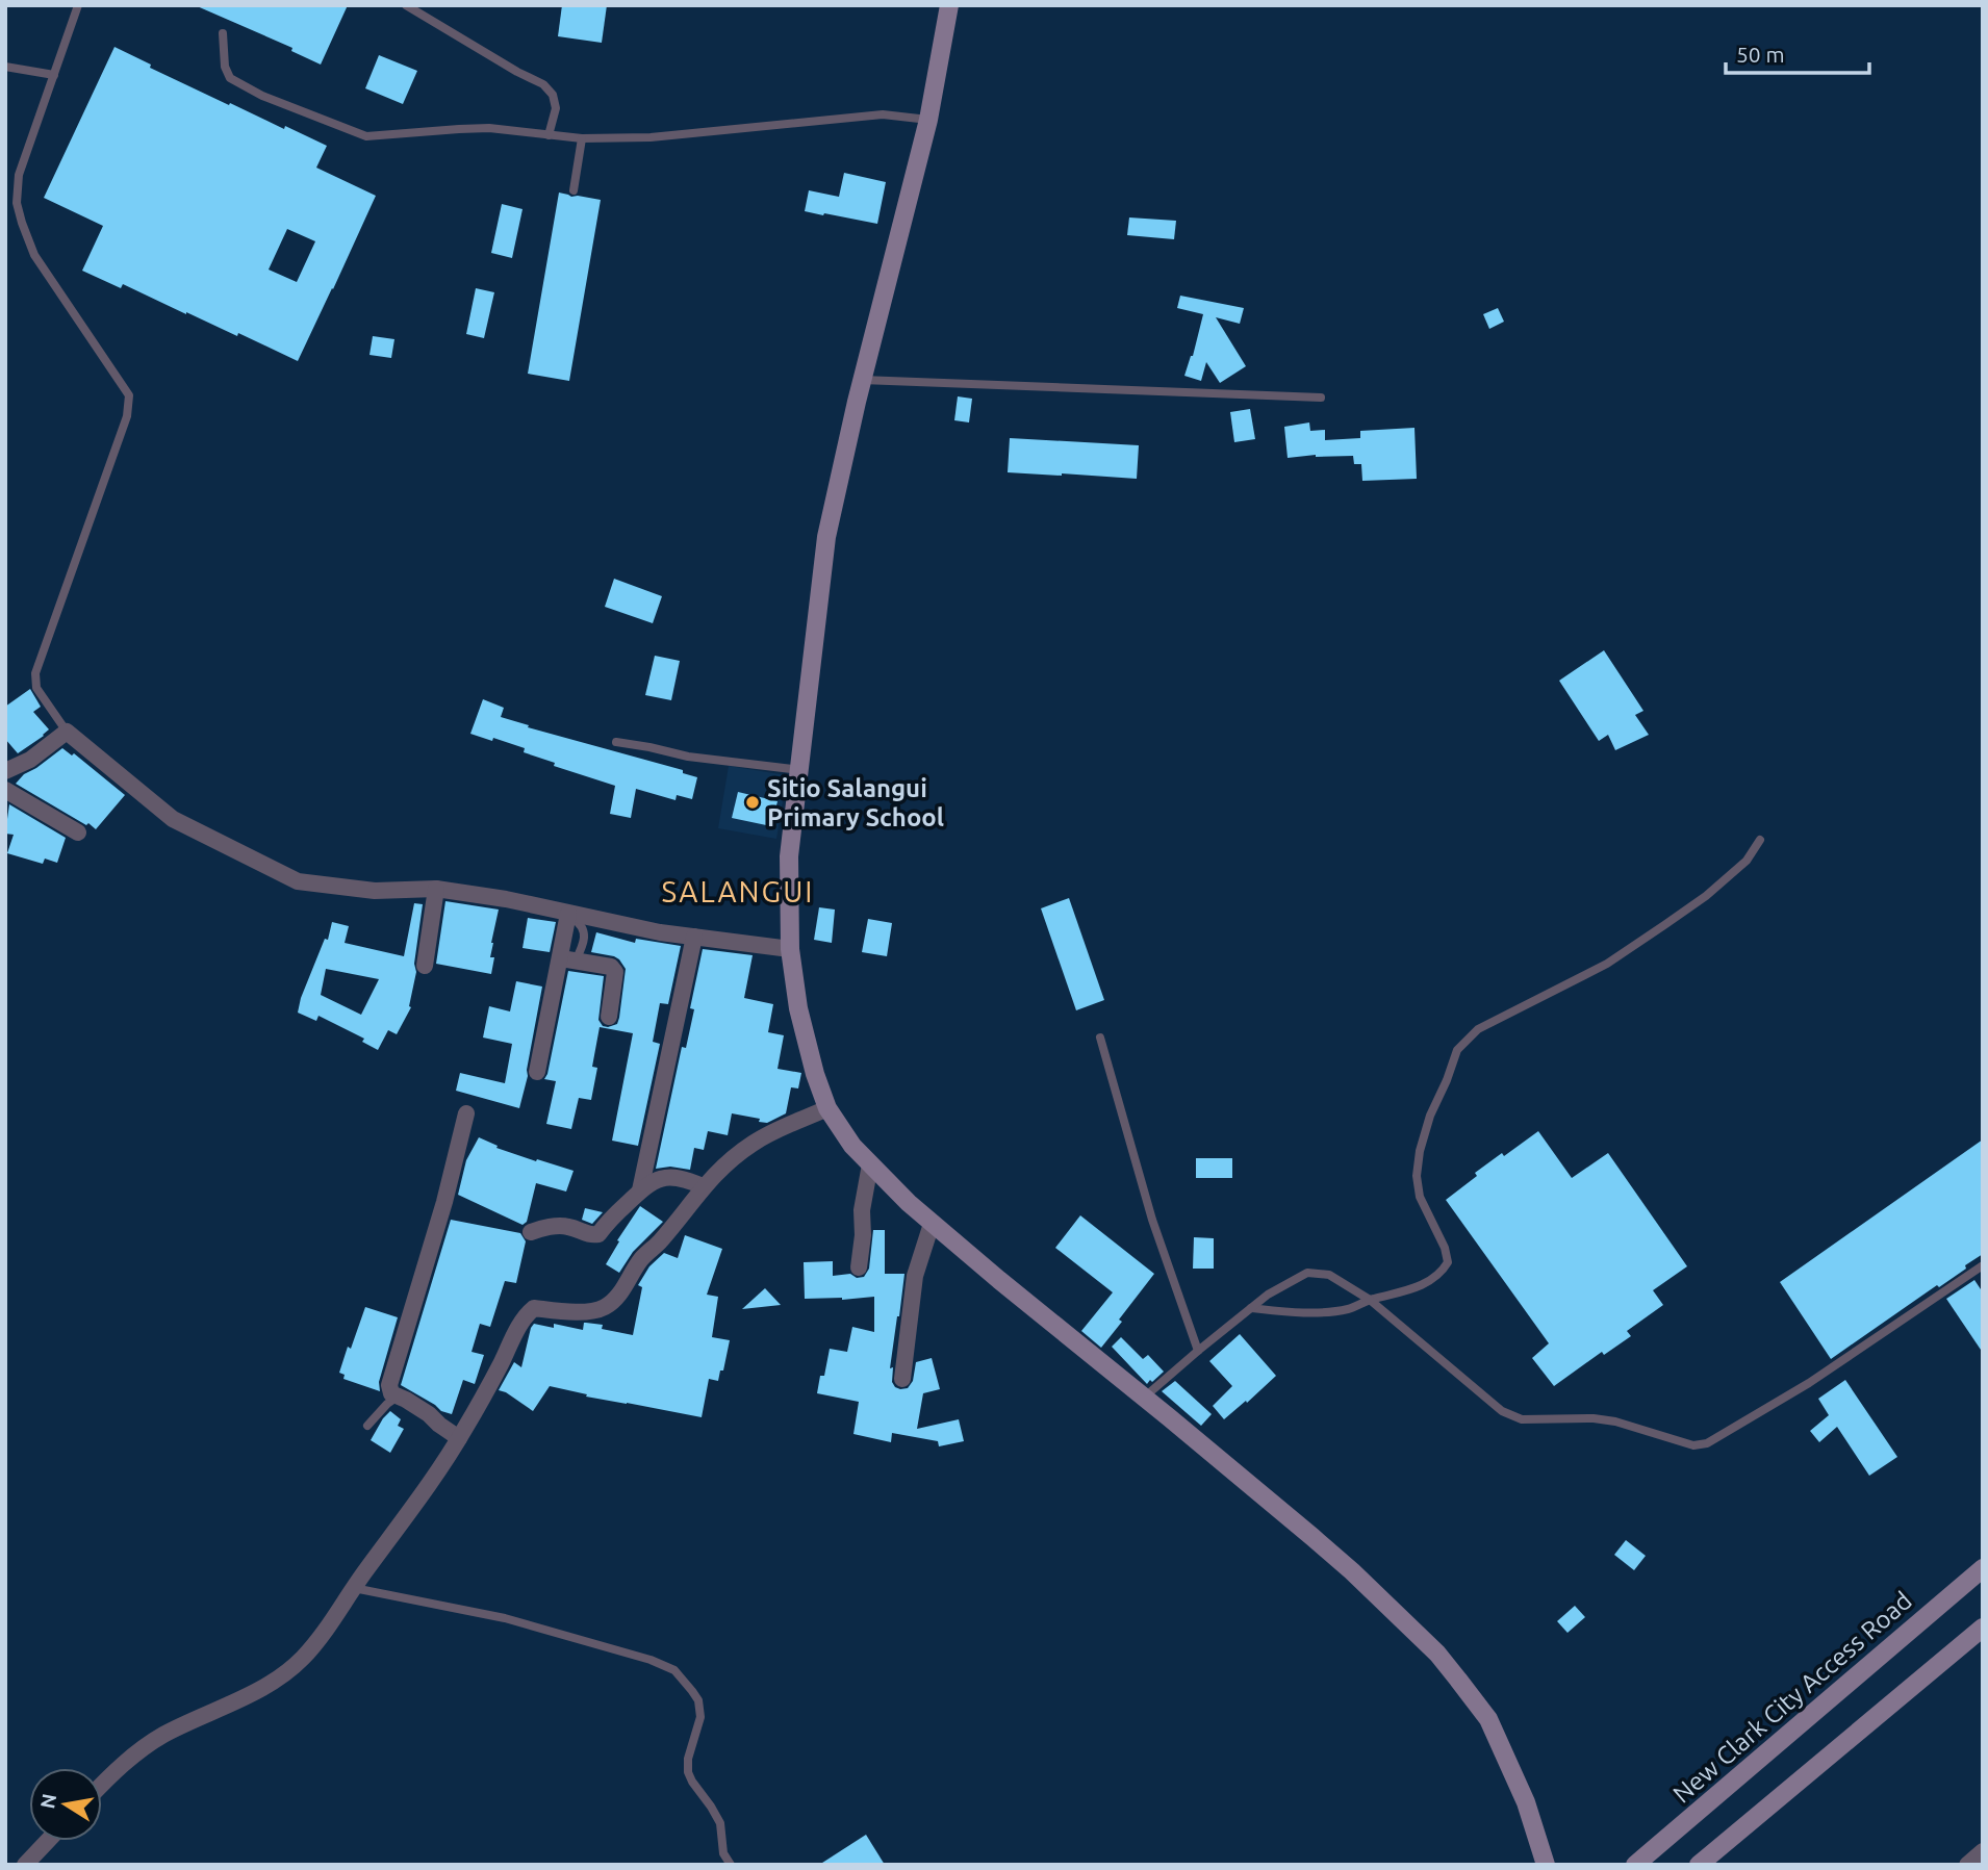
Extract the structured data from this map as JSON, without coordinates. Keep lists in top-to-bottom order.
{
  "streets": {
    "street": ["New Clark City Access Road"]
  },
  "districts": ["SALANGUI"],
  "places": ["Sitio Salangui Primary School"],
  "scale_bar": "50 m",
  "north": "left"
}
